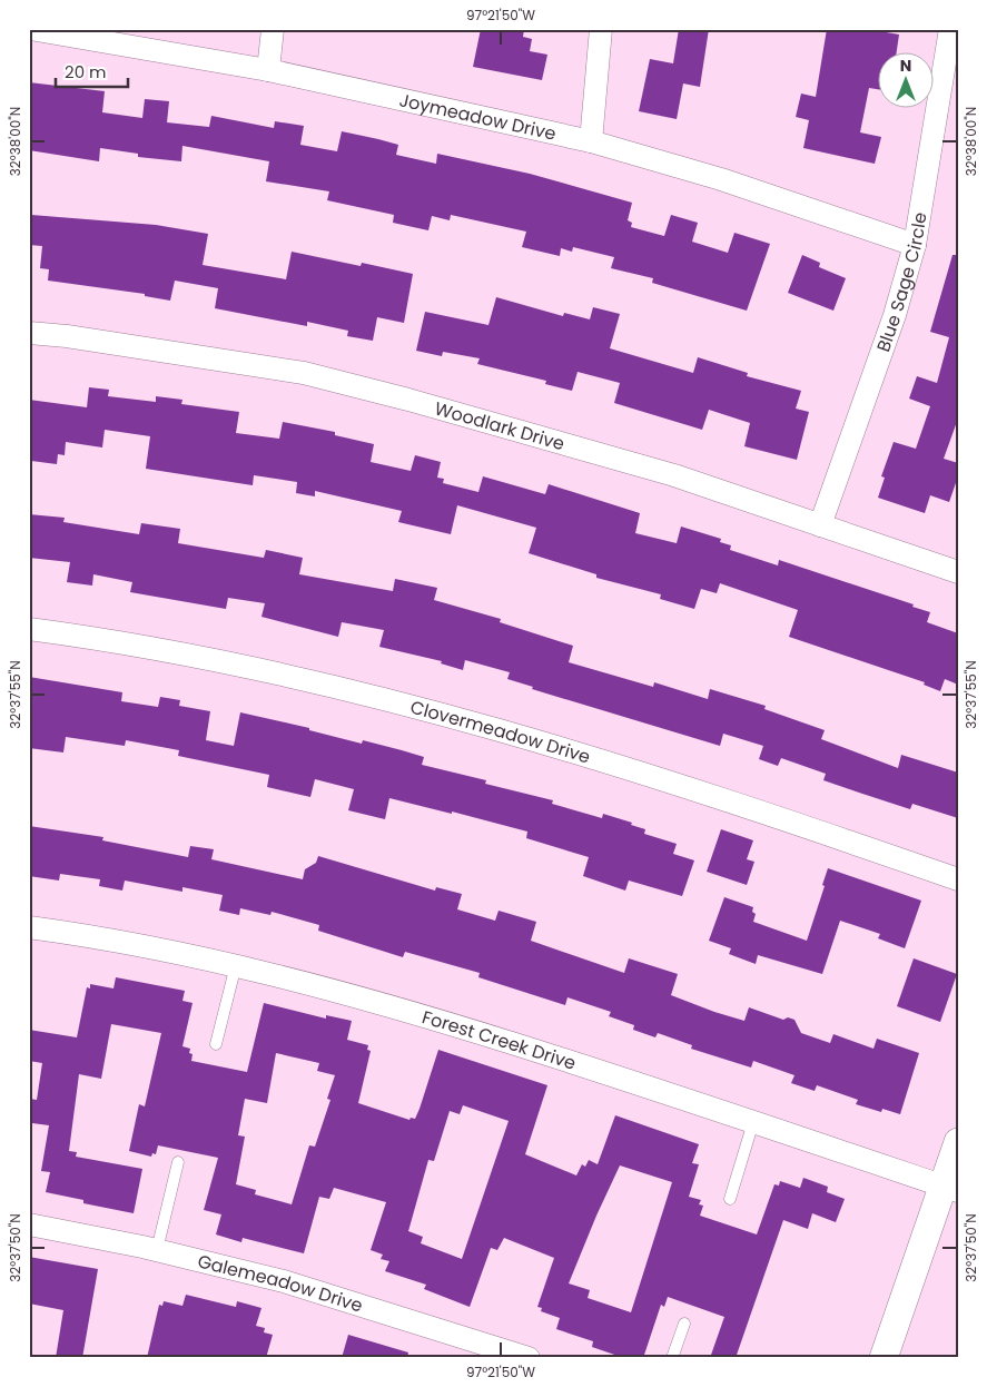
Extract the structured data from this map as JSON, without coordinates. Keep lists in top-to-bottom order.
{
  "streets": {
    "street": [
      "Joymeadow Drive",
      "Blue Sage Circle",
      "Woodlark Drive",
      "Clovermeadow Drive",
      "Forest Creek Drive",
      "Galemeadow Drive"
    ]
  },
  "crossings": [
    ["Joymeadow Drive", "Blue Sage Circle"],
    ["Blue Sage Circle", "Woodlark Drive"]
  ],
  "scale_bar": "20 m",
  "north": "top",
  "coordinates": [
    "97°21'50\"W",
    "32°38'00\"N",
    "32°37'55\"N",
    "32°37'50\"N"
  ]
}
